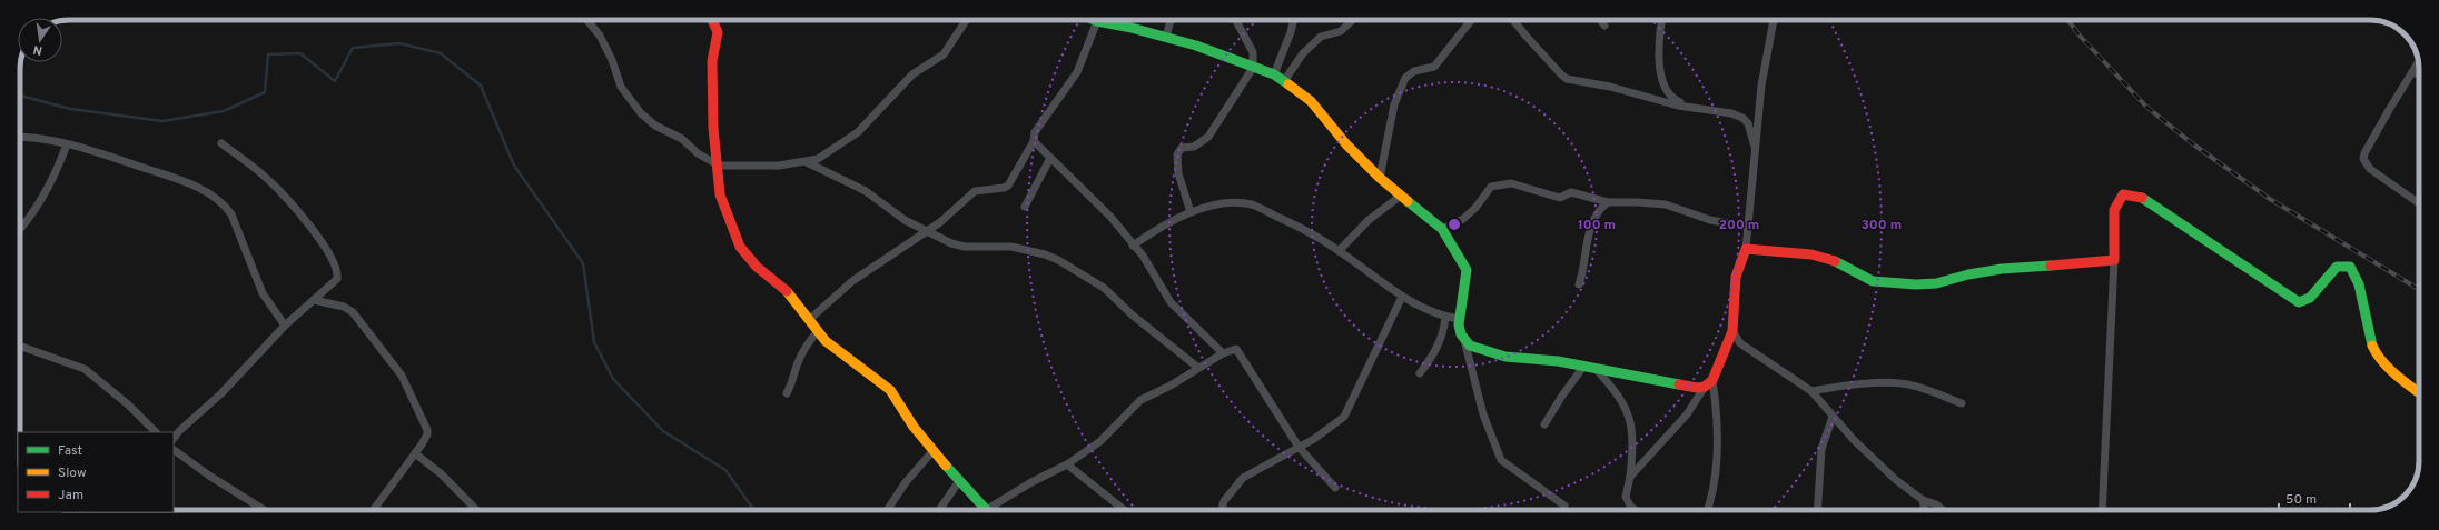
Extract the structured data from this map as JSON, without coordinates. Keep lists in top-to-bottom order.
{
  "legend": ["Fast", "Slow", "Jam"],
  "scale_bar": "50 m",
  "north": "bottom",
  "rings": ["100 m", "200 m", "300 m"]
}
